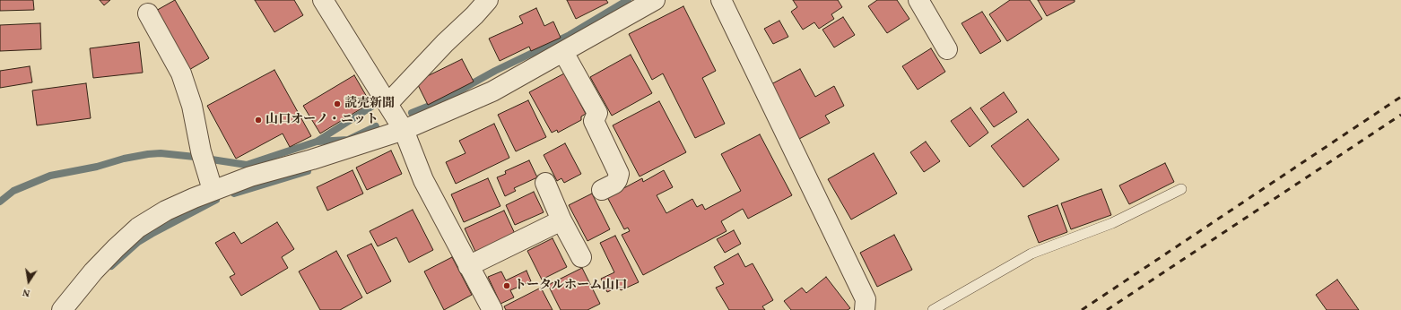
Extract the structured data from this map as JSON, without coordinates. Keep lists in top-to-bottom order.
{
  "places": ["読売新聞", "山口オーノ・ニット", "トータルホーム山口"],
  "north": "bottom"
}
